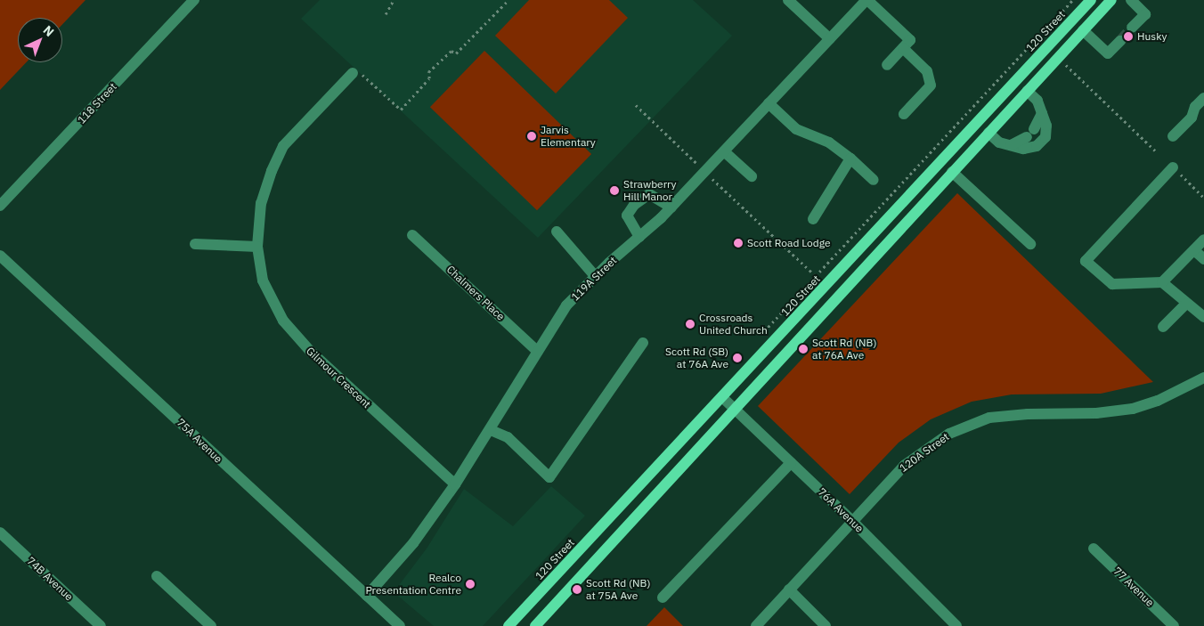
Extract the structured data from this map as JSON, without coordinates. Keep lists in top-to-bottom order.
{
  "streets": {
    "main road": ["120 Street"],
    "street": [
      "118 Street",
      "119A Street",
      "Chalmers Place",
      "Gilmour Crescent",
      "75A Avenue",
      "120A Street",
      "76A Avenue",
      "74B Avenue",
      "77 Avenue"
    ]
  },
  "crossings": [
    ["120 Street", "76A Avenue"],
    ["119A Street", "Chalmers Place"],
    ["119A Street", "Gilmour Crescent"],
    ["119A Street", "75A Avenue"],
    ["120A Street", "76A Avenue"]
  ],
  "places": [
    "Husky",
    "Jarvis Elementary",
    "Strawberry Hill Manor",
    "Scott Road Lodge",
    "Crossroads United Church",
    "Scott Rd (NB) at 76A Ave",
    "Scott Rd (SB) at 76A Ave",
    "Realco Presentation Centre",
    "Scott Rd (NB) at 75A Ave"
  ],
  "north": "top right"
}
